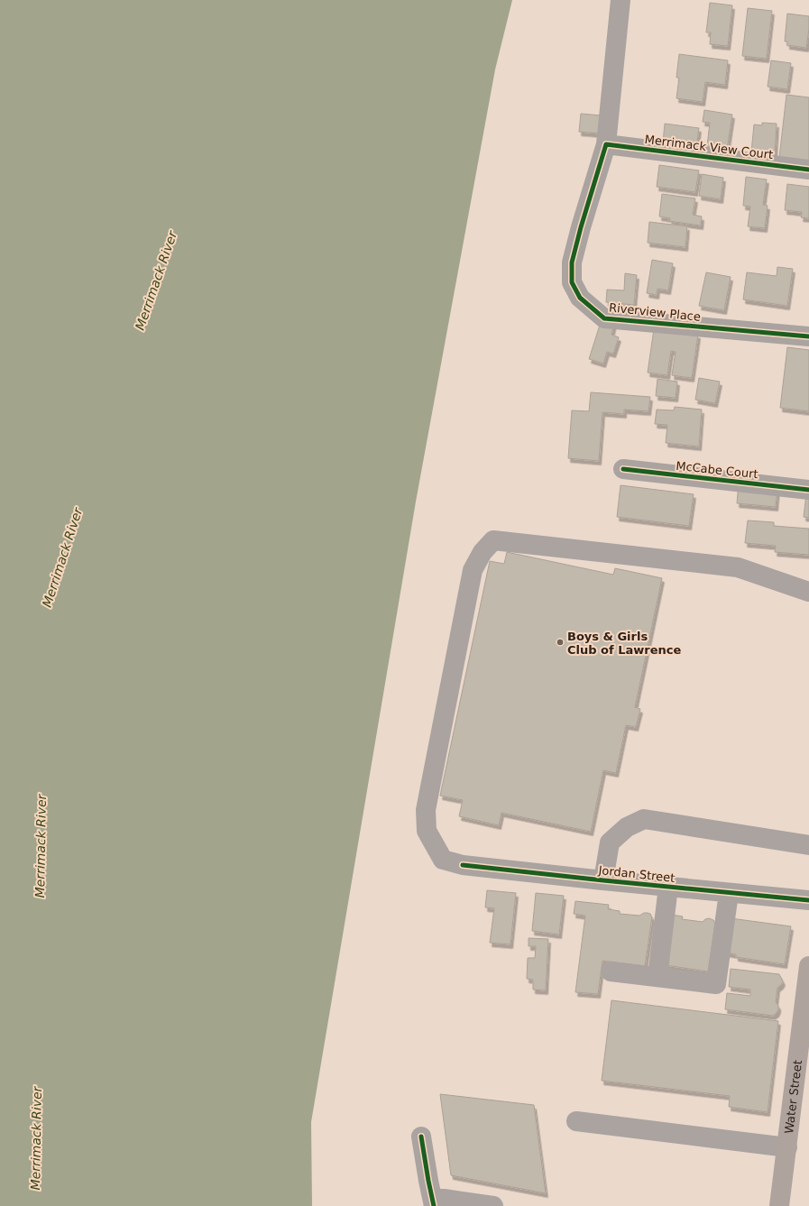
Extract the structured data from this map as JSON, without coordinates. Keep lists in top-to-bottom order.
{
  "streets": {
    "main road": ["Water Street"],
    "street": [
      "Merrimack View Court",
      "Riverview Place",
      "McCabe Court",
      "Jordan Street"
    ]
  },
  "crossings": [
    ["Merrimack View Court", "Riverview Place"]
  ],
  "water": ["Merrimack River"],
  "places": ["Boys & Girls Club of Lawrence"]
}
